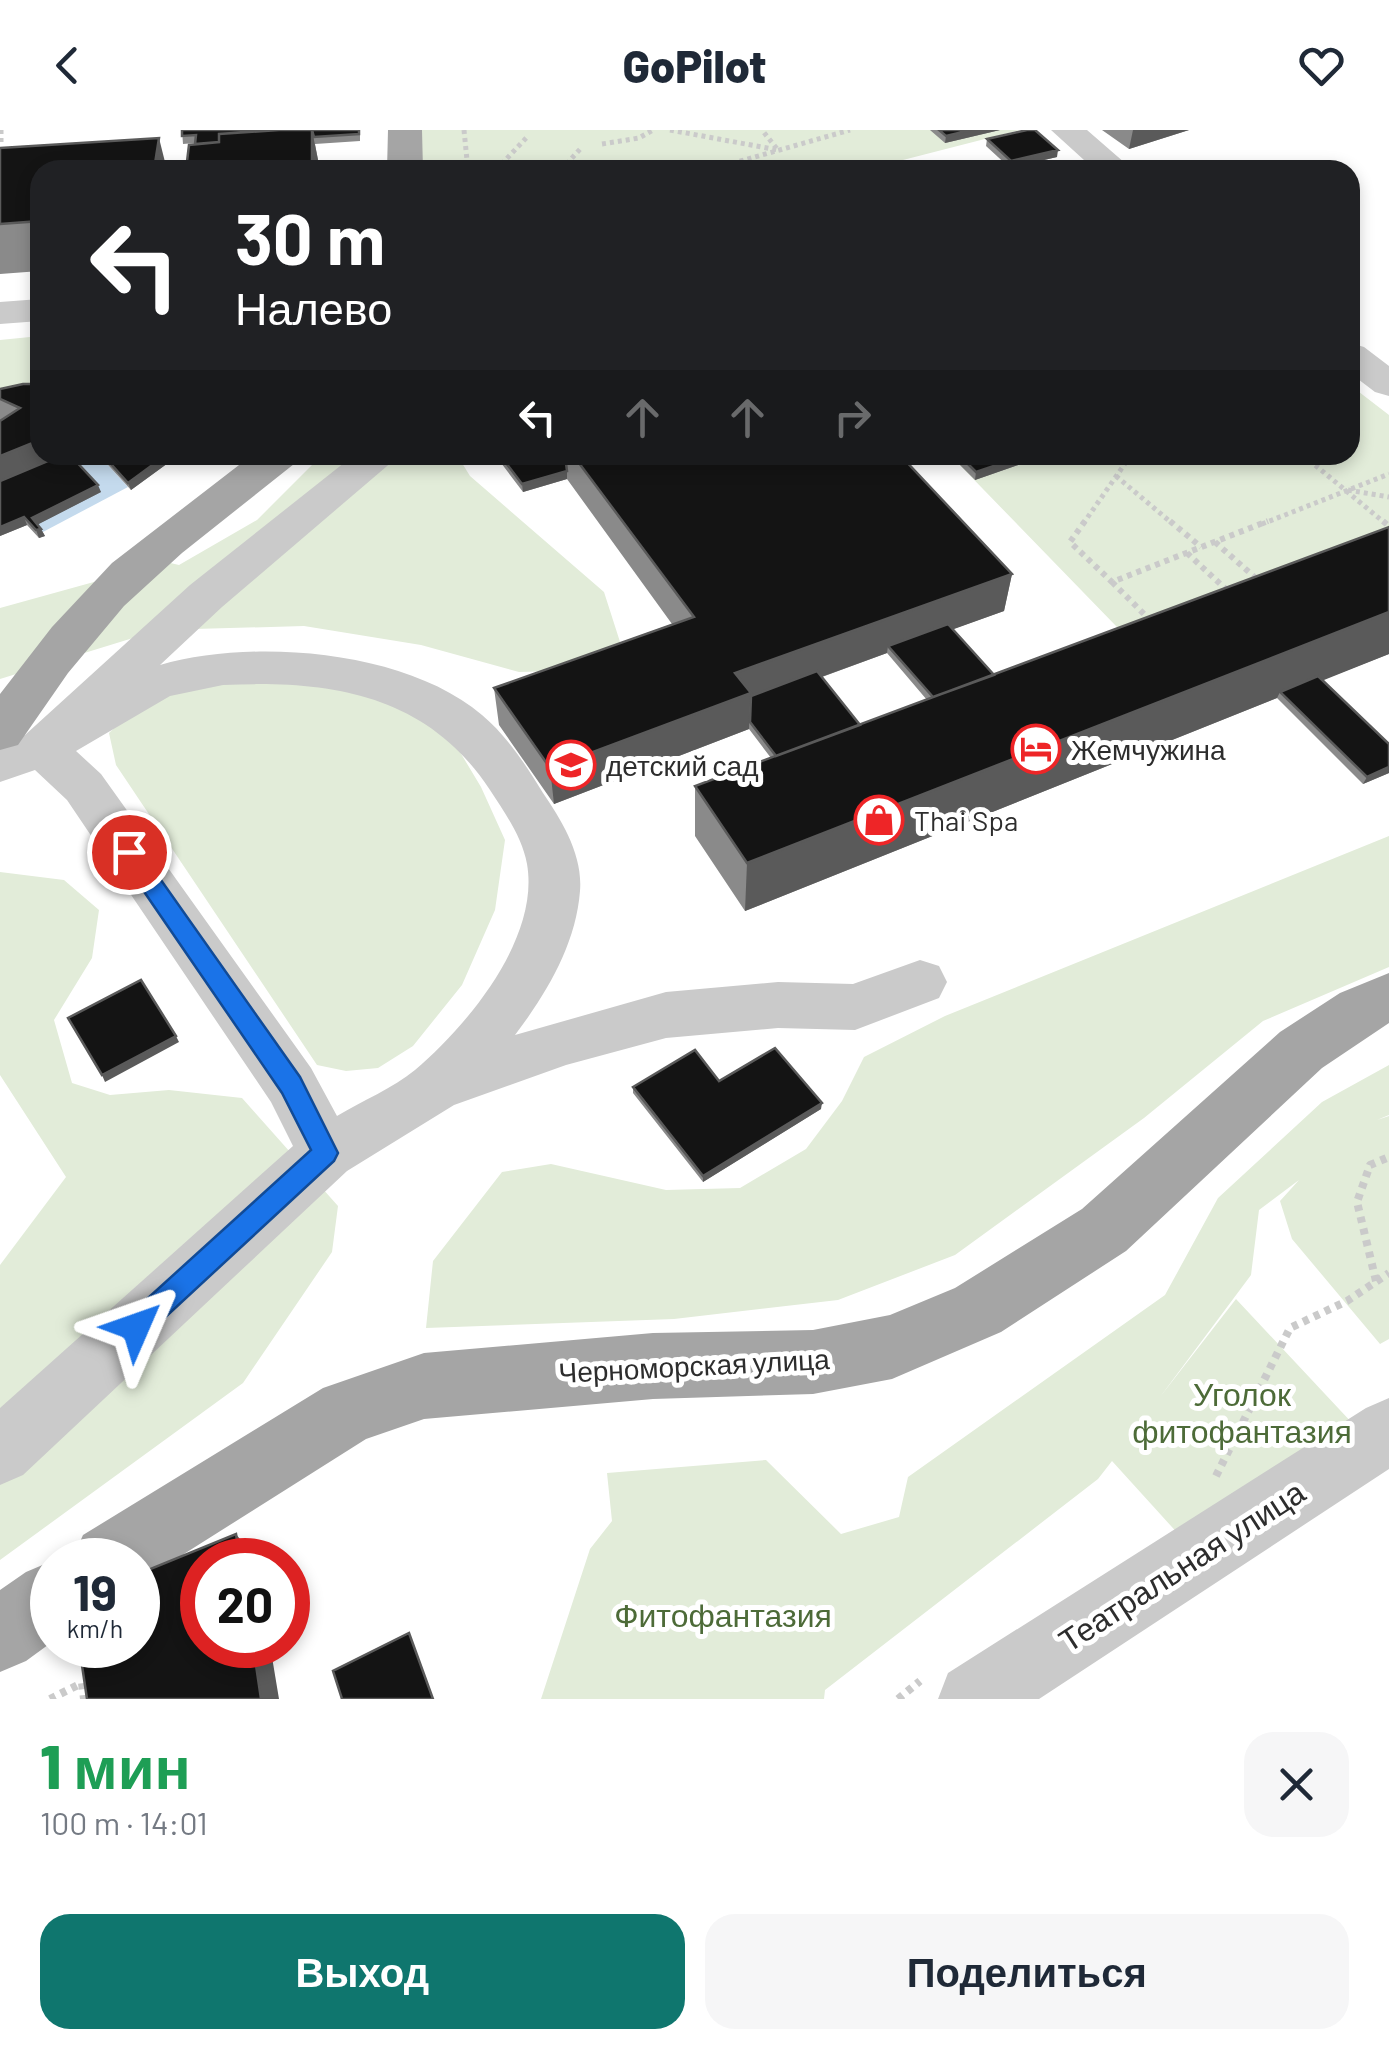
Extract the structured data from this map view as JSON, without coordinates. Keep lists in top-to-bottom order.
{
  "streets": {
    "main road": ["Черноморская улица"],
    "street": ["Театральная улица"]
  },
  "parks": ["Уголок фитофантазия", "Фитофантазия"],
  "places": {
    "hotel": ["Жемчужина"],
    "school or university": ["детский сад"],
    "shop": ["Thai Spa"]
  },
  "page": {
    "header": "GoPilot",
    "turn": ["30 m", "Налево"],
    "speed": "19 km/h",
    "limit": "20",
    "heading": ["1 мин", "100 m · 14:01"],
    "buttons": ["Выход", "Поделиться"]
  }
}
